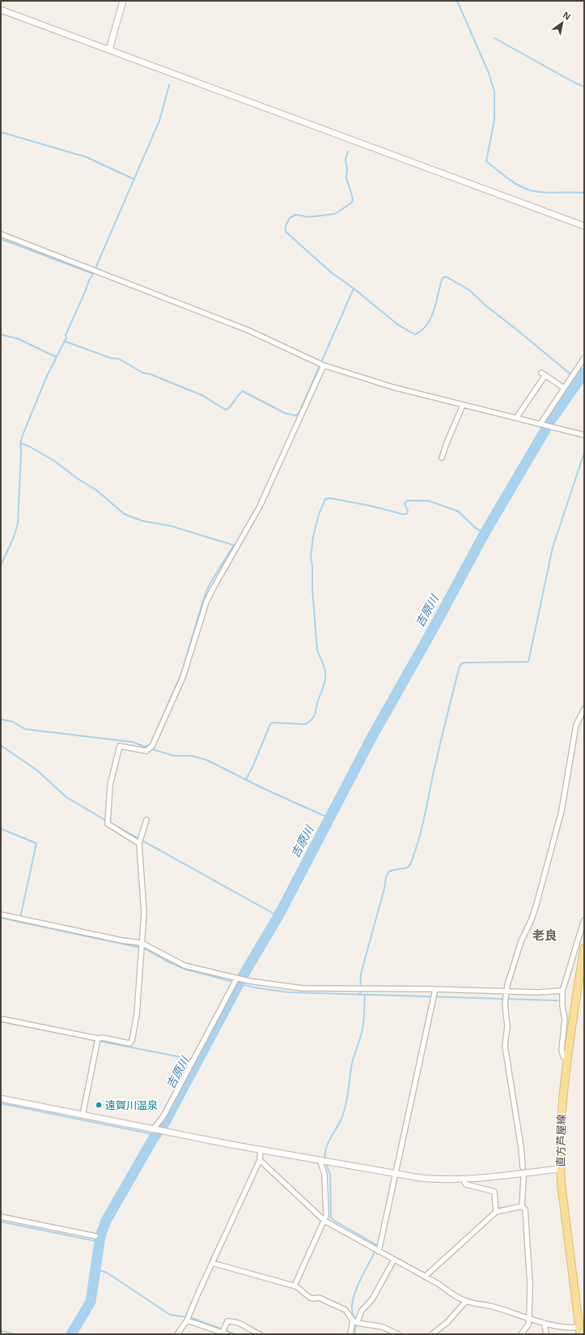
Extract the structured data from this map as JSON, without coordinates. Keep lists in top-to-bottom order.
{
  "streets": {
    "main road": ["直方芦屋線"]
  },
  "districts": ["老良"],
  "water": ["吉原川"],
  "places": ["遠賀川温泉"],
  "north": "top right"
}
